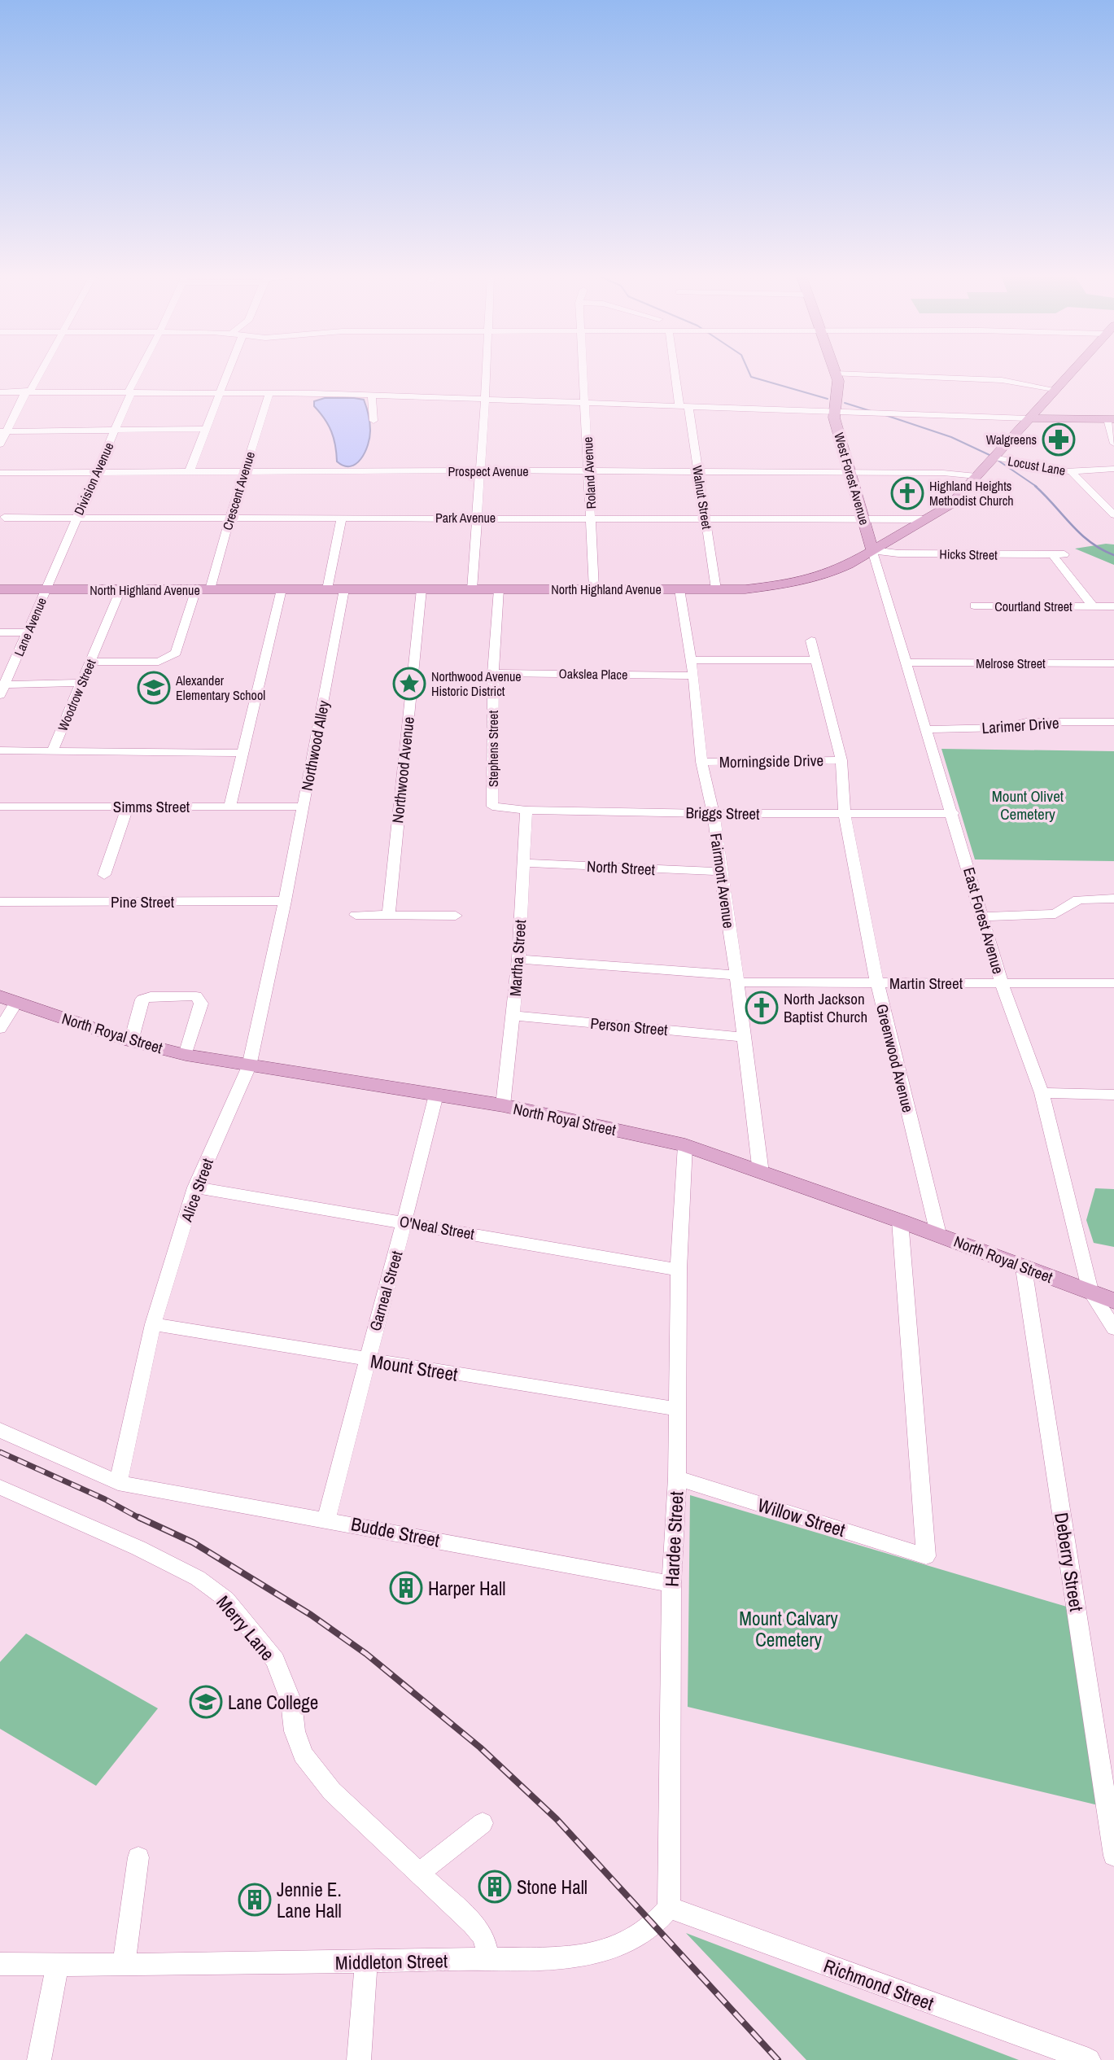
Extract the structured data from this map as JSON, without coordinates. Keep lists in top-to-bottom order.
{
  "streets": {
    "main road": ["West Forest Avenue", "North Highland Avenue", "North Royal Street"],
    "street": [
      "Locust Lane",
      "Prospect Avenue",
      "Roland Avenue",
      "Division Avenue",
      "Crescent Avenue",
      "Walnut Street",
      "Park Avenue",
      "Hicks Street",
      "Courtland Street",
      "Lane Avenue",
      "Melrose Street",
      "Oakslea Place",
      "Woodrow Street",
      "Larimer Drive",
      "Northwood Alley",
      "Stephens Street",
      "Morningside Drive",
      "Northwood Avenue",
      "Simms Street",
      "Briggs Street",
      "North Street",
      "Fairmont Avenue",
      "Pine Street",
      "East Forest Avenue",
      "Martha Street",
      "Martin Street",
      "Person Street",
      "Greenwood Avenue",
      "Alice Street",
      "O'Neal Street",
      "Garneal Street",
      "Mount Street",
      "Willow Street",
      "Budde Street",
      "Hardee Street",
      "Deberry Street",
      "Merry Lane",
      "Middleton Street",
      "Richmond Street"
    ]
  },
  "crossings": [
    ["Locust Lane", "North Highland Avenue"],
    ["Prospect Avenue", "Roland Avenue"],
    ["Prospect Avenue", "Division Avenue"],
    ["Prospect Avenue", "West Forest Avenue"],
    ["Prospect Avenue", "Crescent Avenue"],
    ["Prospect Avenue", "Walnut Street"],
    ["Prospect Avenue", "North Highland Avenue"],
    ["Roland Avenue", "Park Avenue"],
    ["Roland Avenue", "North Highland Avenue"],
    ["Division Avenue", "Park Avenue"],
    ["Division Avenue", "North Highland Avenue"],
    ["Division Avenue", "Lane Avenue"],
    ["West Forest Avenue", "Park Avenue"],
    ["West Forest Avenue", "Hicks Street"],
    ["West Forest Avenue", "North Highland Avenue"],
    ["West Forest Avenue", "East Forest Avenue"],
    ["Crescent Avenue", "Park Avenue"],
    ["Crescent Avenue", "North Highland Avenue"],
    ["Walnut Street", "Park Avenue"],
    ["Walnut Street", "North Highland Avenue"],
    ["Park Avenue", "North Highland Avenue"],
    ["Hicks Street", "North Highland Avenue"],
    ["Hicks Street", "Courtland Street"],
    ["Hicks Street", "East Forest Avenue"],
    ["North Highland Avenue", "Lane Avenue"],
    ["North Highland Avenue", "Woodrow Street"],
    ["North Highland Avenue", "Northwood Alley"],
    ["North Highland Avenue", "Stephens Street"],
    ["North Highland Avenue", "Northwood Avenue"],
    ["North Highland Avenue", "Fairmont Avenue"],
    ["North Highland Avenue", "East Forest Avenue"],
    ["Melrose Street", "East Forest Avenue"],
    ["Oakslea Place", "Stephens Street"],
    ["Oakslea Place", "Fairmont Avenue"],
    ["Larimer Drive", "East Forest Avenue"],
    ["Northwood Alley", "Simms Street"],
    ["Northwood Alley", "Pine Street"],
    ["Northwood Alley", "Alice Street"],
    ["Stephens Street", "Briggs Street"],
    ["Morningside Drive", "Briggs Street"],
    ["Morningside Drive", "Fairmont Avenue"],
    ["Morningside Drive", "Greenwood Avenue"],
    ["Briggs Street", "Fairmont Avenue"],
    ["Briggs Street", "East Forest Avenue"],
    ["Briggs Street", "Martha Street"],
    ["Briggs Street", "Greenwood Avenue"],
    ["North Street", "Fairmont Avenue"],
    ["North Street", "Martha Street"],
    ["Fairmont Avenue", "Martin Street"],
    ["Fairmont Avenue", "Person Street"],
    ["Fairmont Avenue", "North Royal Street"],
    ["Pine Street", "Alice Street"],
    ["East Forest Avenue", "Martin Street"],
    ["East Forest Avenue", "North Royal Street"],
    ["Martha Street", "Martin Street"],
    ["Martha Street", "Person Street"],
    ["Martha Street", "North Royal Street"],
    ["Martin Street", "Greenwood Avenue"],
    ["North Royal Street", "Greenwood Avenue"],
    ["North Royal Street", "Alice Street"],
    ["North Royal Street", "Garneal Street"],
    ["North Royal Street", "Willow Street"],
    ["North Royal Street", "Hardee Street"],
    ["North Royal Street", "Deberry Street"],
    ["Alice Street", "O'Neal Street"],
    ["Alice Street", "Mount Street"],
    ["Alice Street", "Budde Street"],
    ["O'Neal Street", "Garneal Street"],
    ["O'Neal Street", "Hardee Street"],
    ["Garneal Street", "Mount Street"],
    ["Garneal Street", "Budde Street"],
    ["Mount Street", "Hardee Street"],
    ["Willow Street", "Hardee Street"],
    ["Budde Street", "Hardee Street"],
    ["Hardee Street", "Middleton Street"],
    ["Hardee Street", "Richmond Street"],
    ["Merry Lane", "Middleton Street"],
    ["Middleton Street", "Richmond Street"]
  ],
  "parks": ["Mount Olivet Cemetery", "Mount Calvary Cemetery"],
  "places": {
    "pharmacy": ["Walgreens"],
    "church": ["Highland Heights Methodist Church", "North Jackson Baptist Church"],
    "place": ["Northwood Avenue Historic District"],
    "school or university": ["Alexander Elementary School", "Lane College"],
    "building": ["Harper Hall", "Stone Hall", "Jennie E. Lane Hall"]
  }
}
